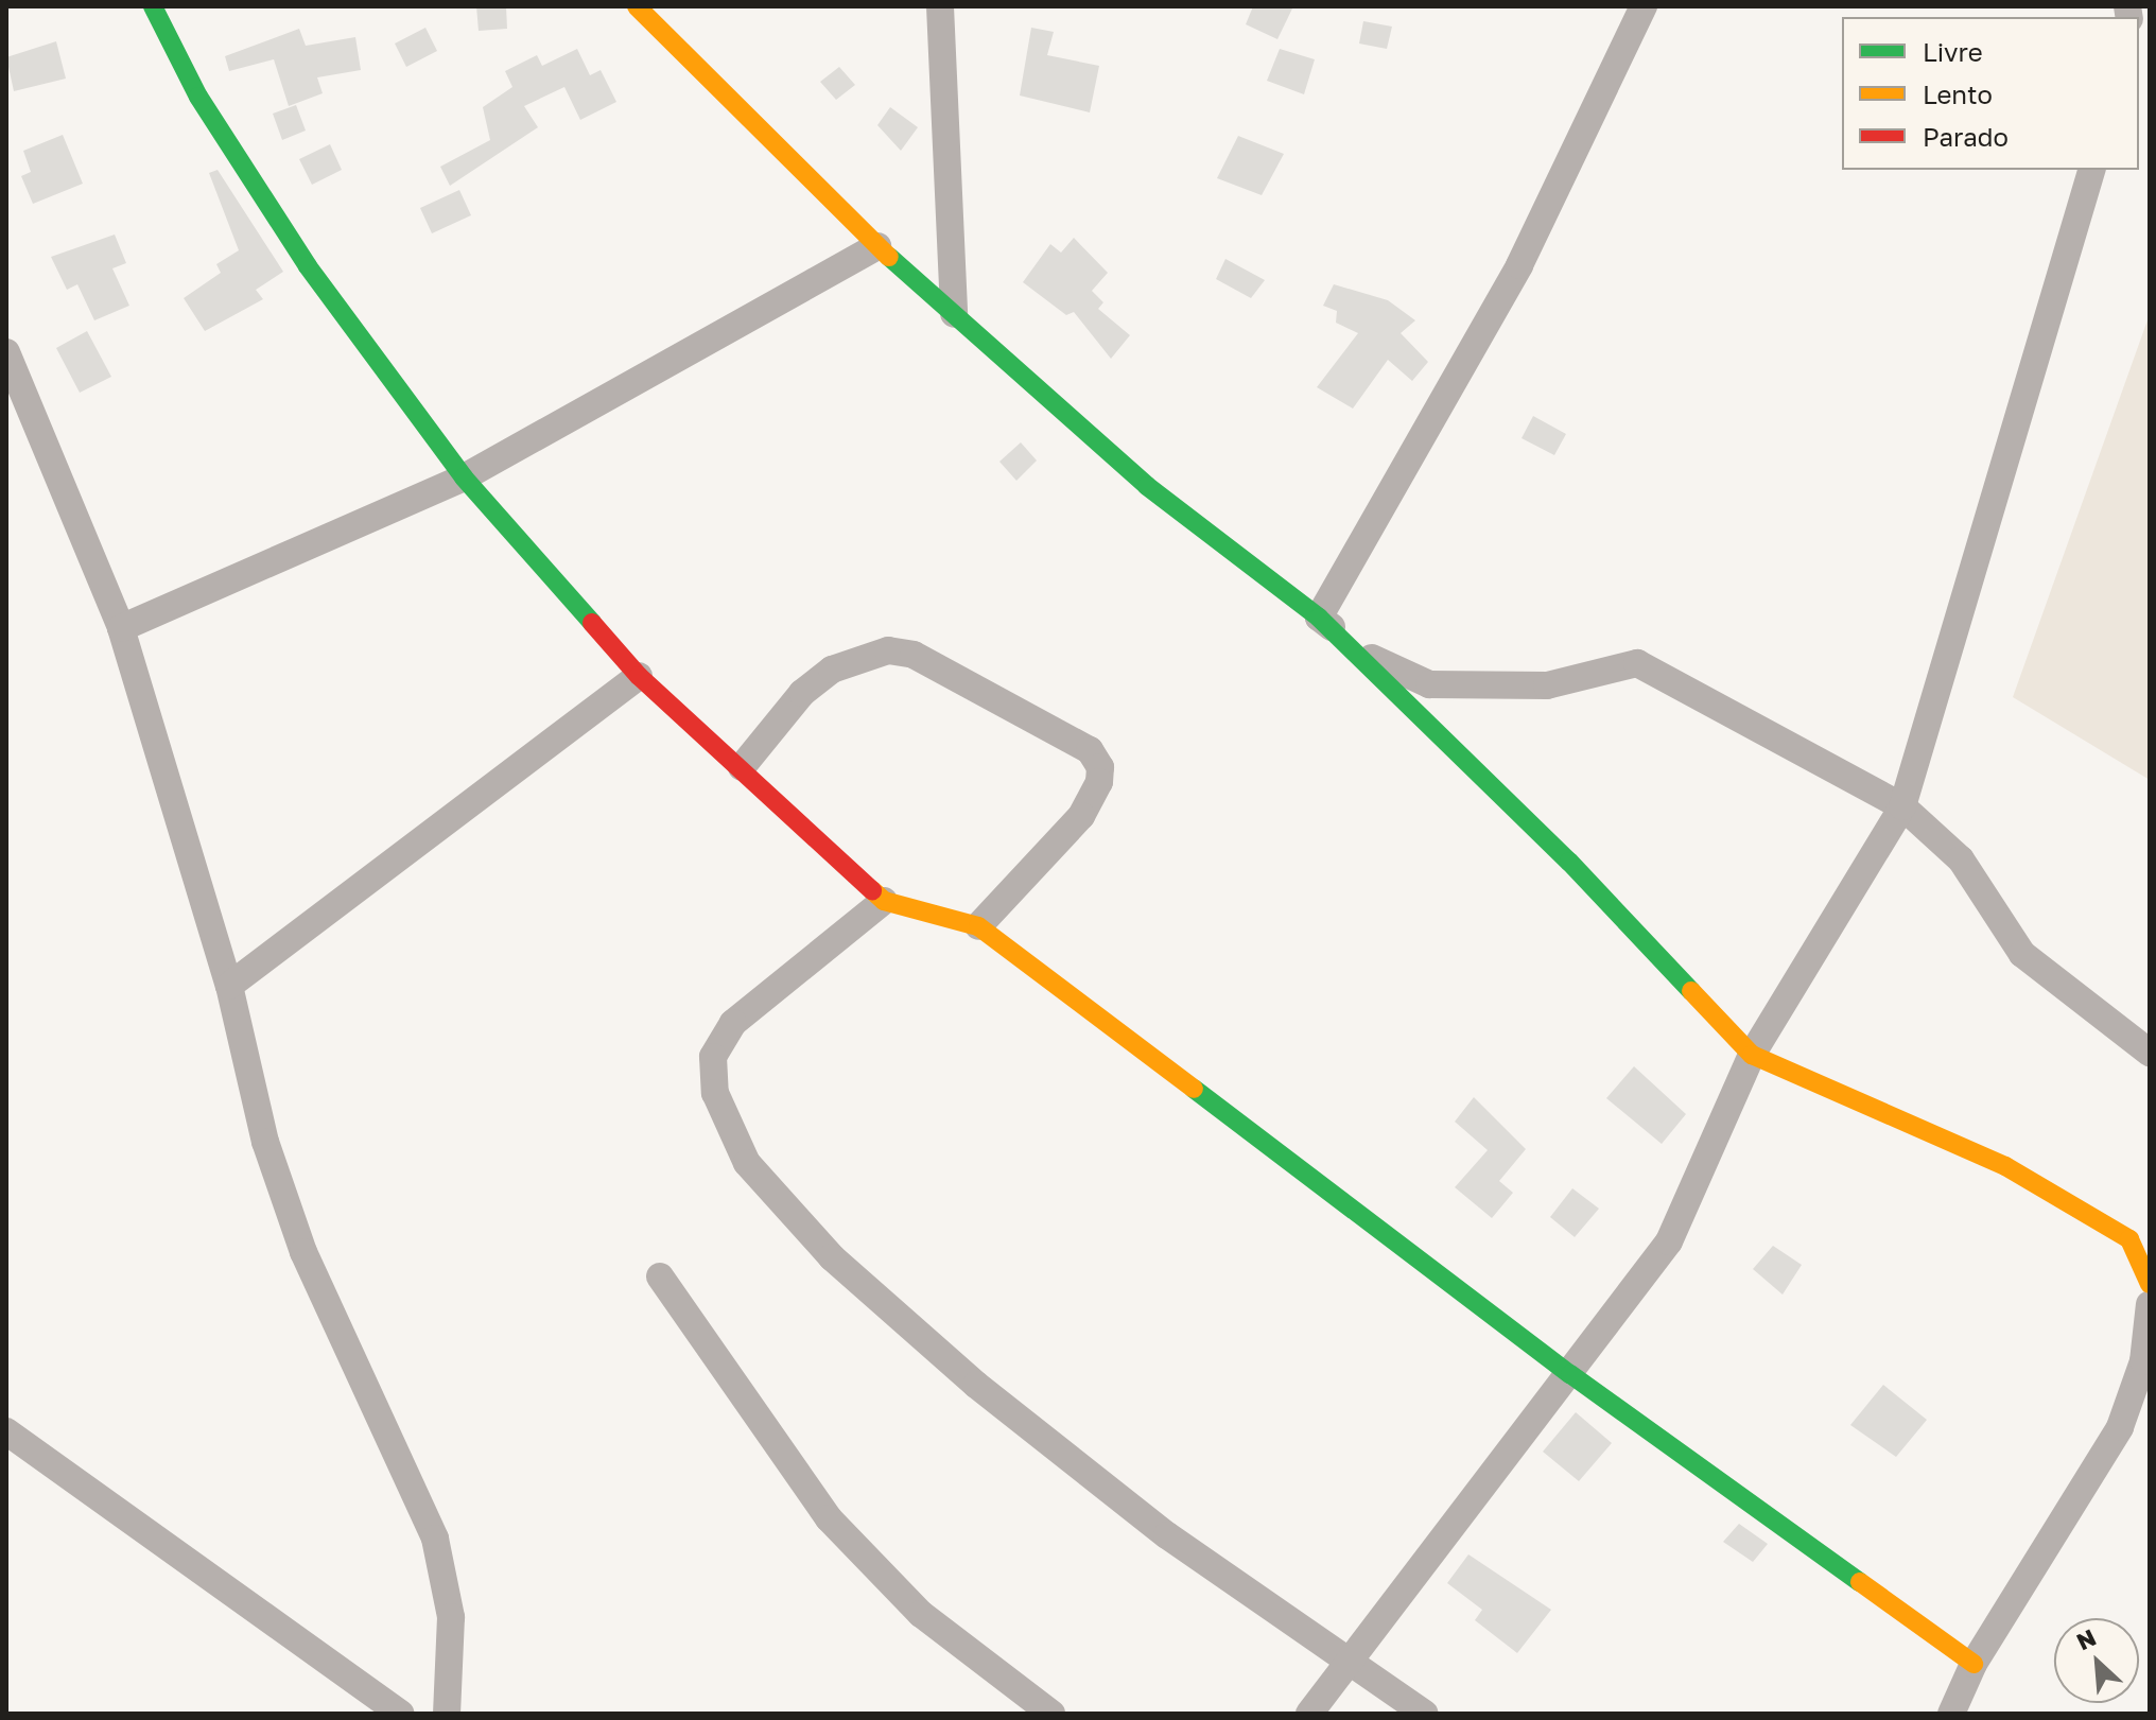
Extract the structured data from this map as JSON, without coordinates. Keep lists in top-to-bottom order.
{
  "legend": ["Livre", "Lento", "Parado"],
  "north": "top left"
}
